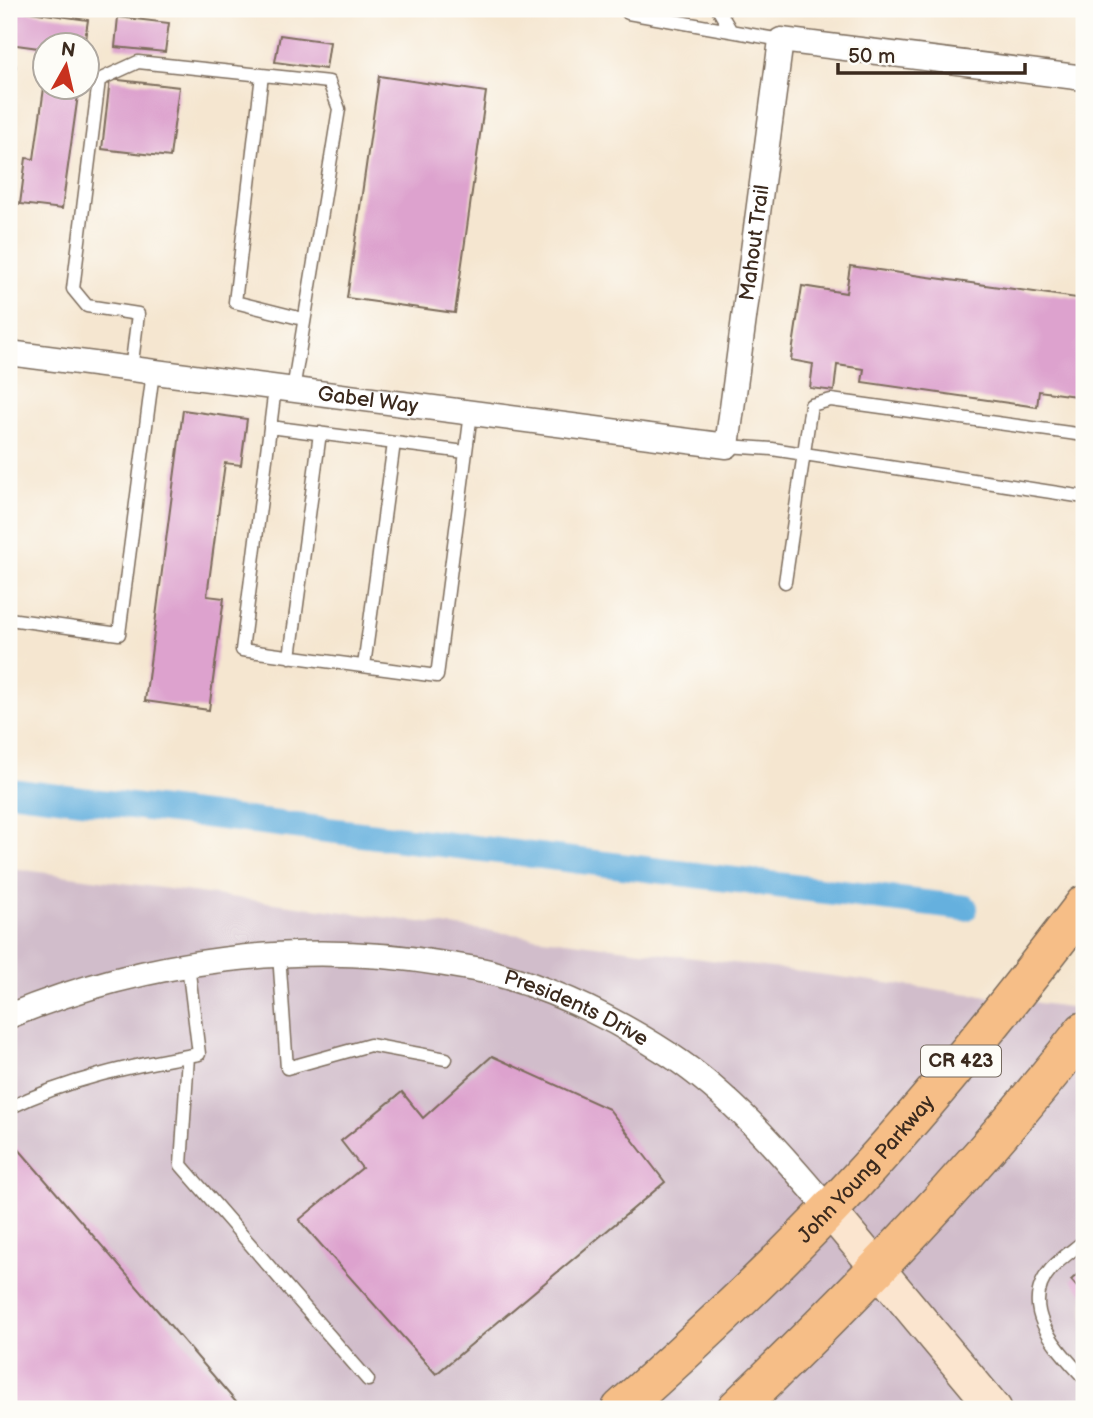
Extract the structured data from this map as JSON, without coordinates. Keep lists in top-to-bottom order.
{
  "streets": {
    "highway": ["CR 423", "John Young Parkway"],
    "street": ["Mahout Trail", "Gabel Way", "Presidents Drive"]
  },
  "crossings": [
    ["Mahout Trail", "Gabel Way"],
    ["Presidents Drive", "John Young Parkway"]
  ],
  "scale_bar": "50 m",
  "north": "top"
}
